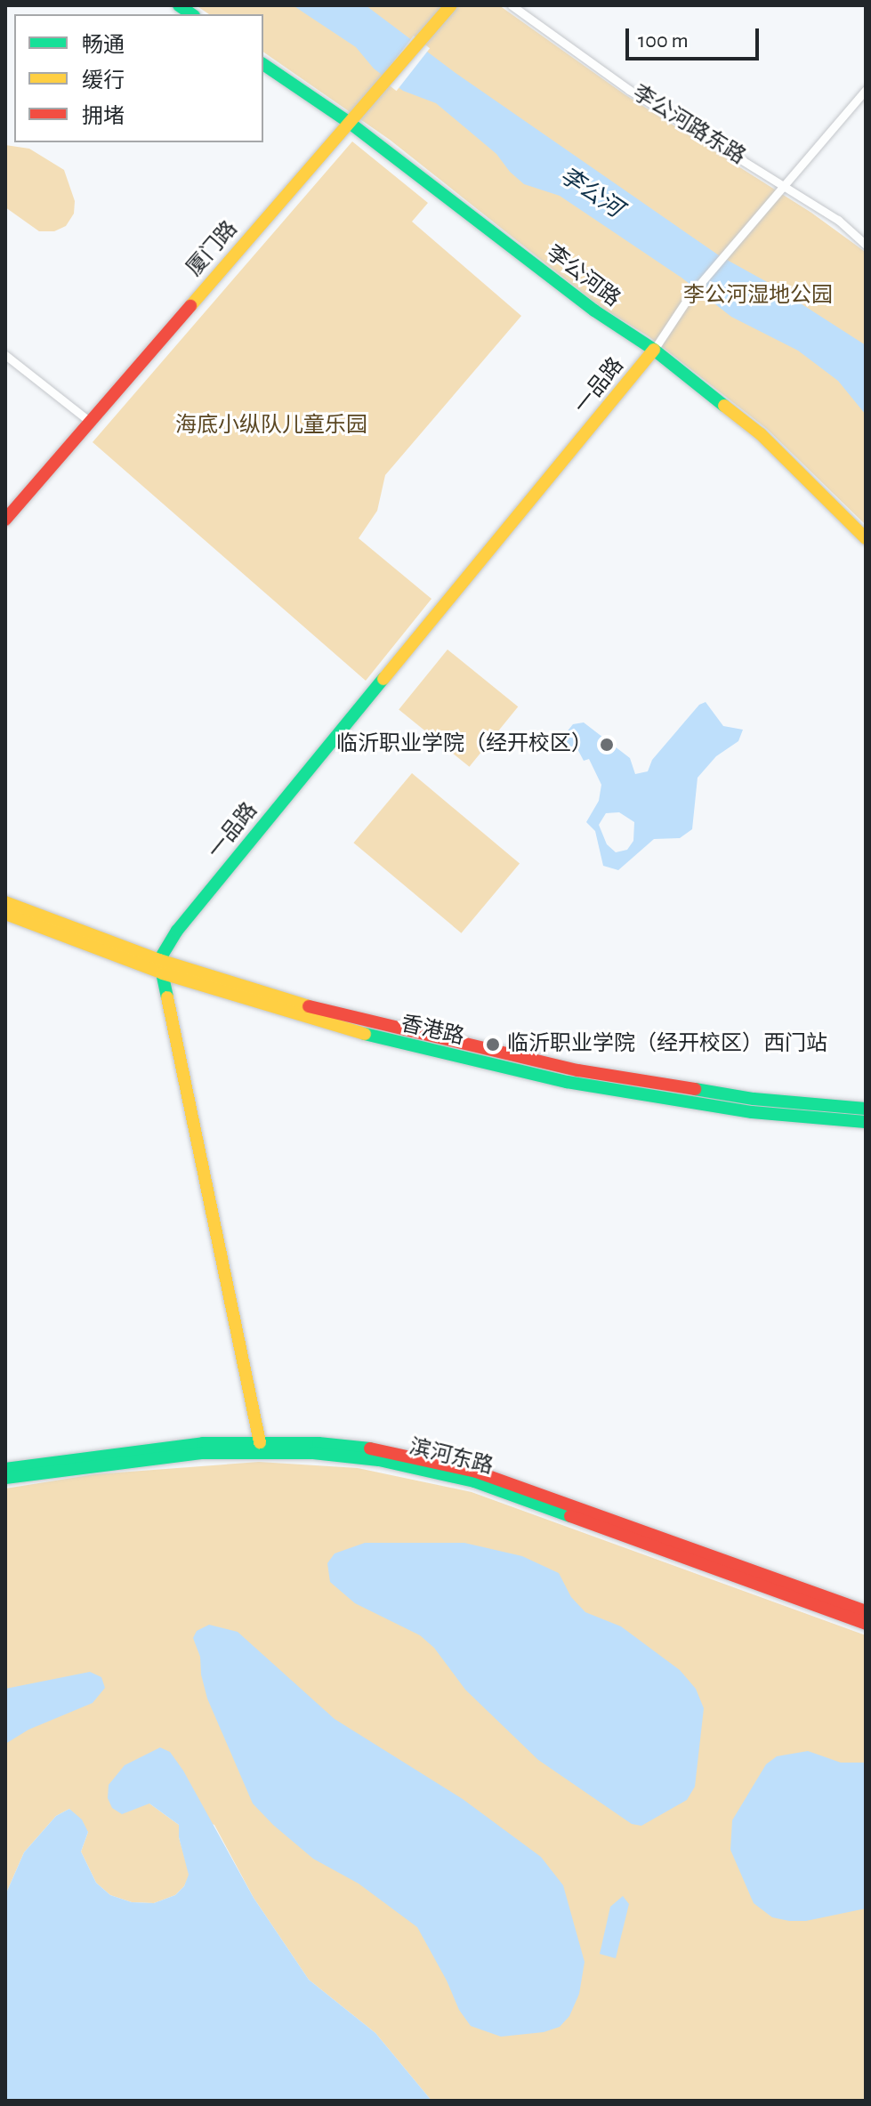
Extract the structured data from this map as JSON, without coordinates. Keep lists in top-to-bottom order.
{
  "streets": {
    "main road": [
      "厦门路",
      "李公河路",
      "一品路",
      "香港路",
      "滨河东路"
    ],
    "street": ["李公河路东路"]
  },
  "crossings": [
    ["厦门路", "李公河路"],
    ["李公河路", "一品路"],
    ["一品路", "香港路"]
  ],
  "water": ["李公河"],
  "parks": ["李公河湿地公园", "海底小纵队儿童乐园"],
  "places": ["临沂职业学院（经开校区）", "临沂职业学院（经开校区）西门站"],
  "legend": ["畅通", "缓行", "拥堵"],
  "scale_bar": "100 m"
}
